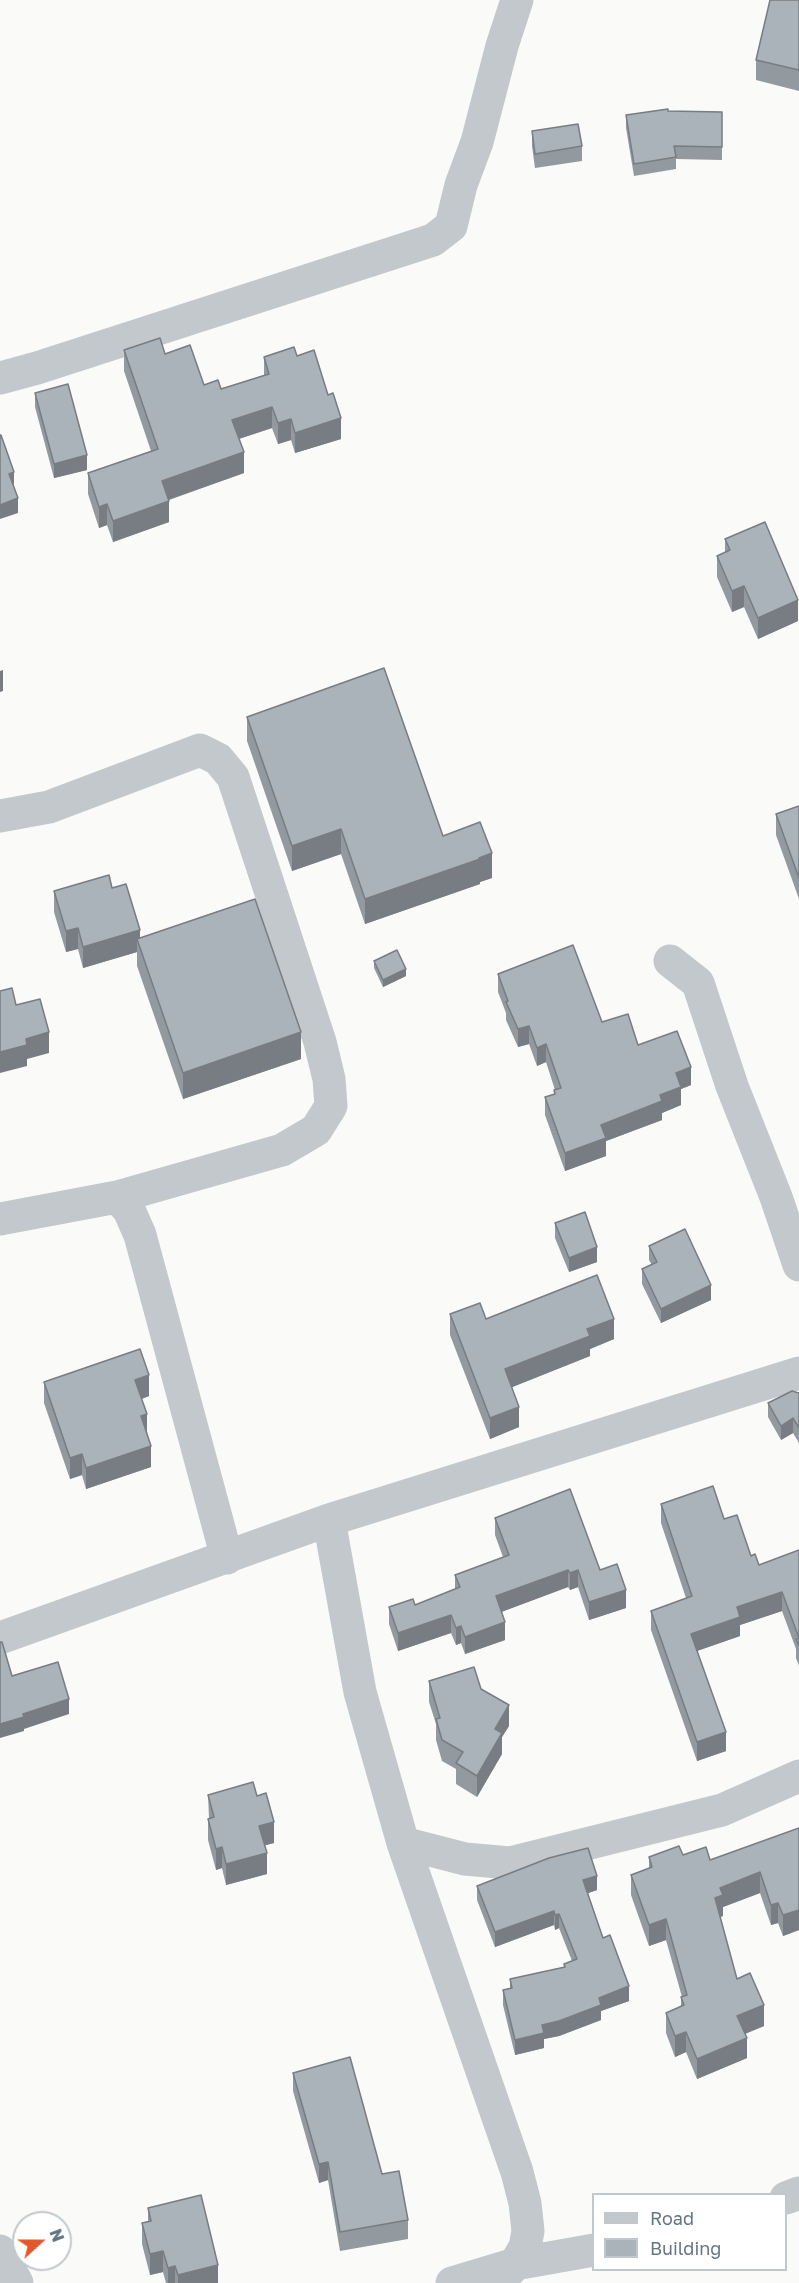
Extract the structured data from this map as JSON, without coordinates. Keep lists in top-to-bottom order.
{
  "legend": ["Road", "Building"],
  "north": "right"
}
